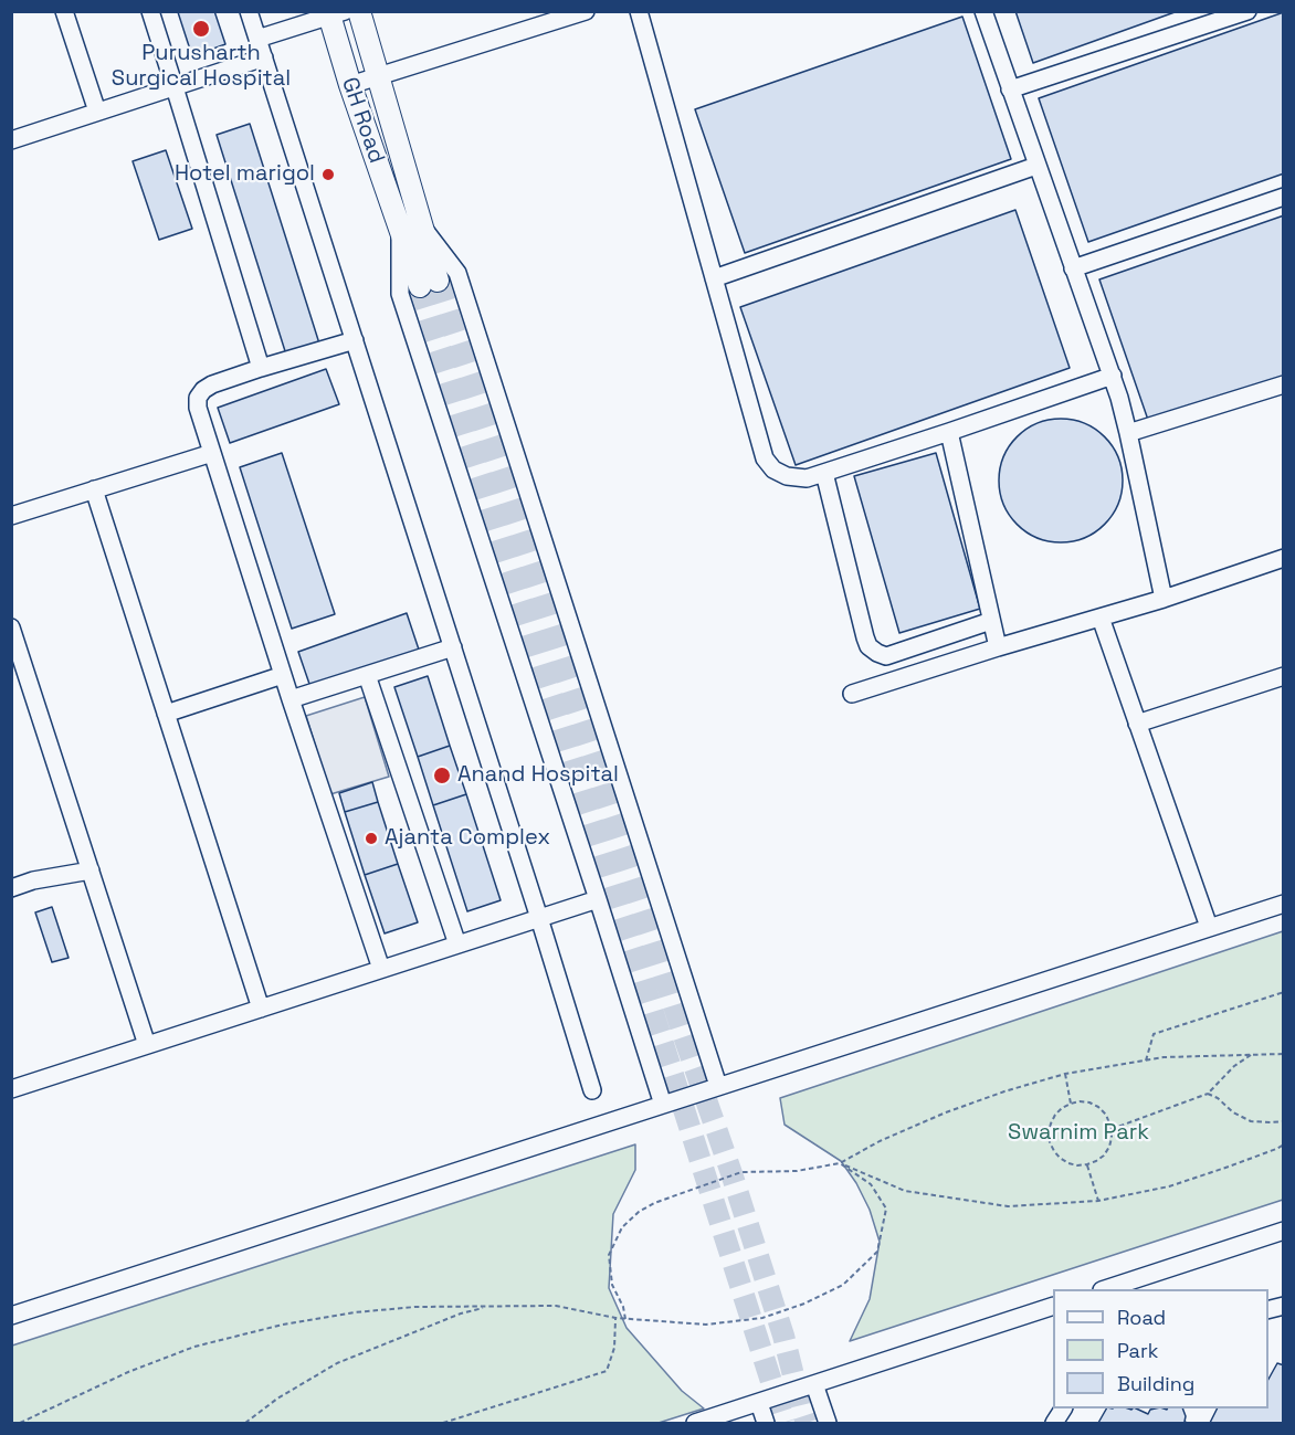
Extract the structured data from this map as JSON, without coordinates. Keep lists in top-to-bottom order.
{
  "streets": {
    "main road": ["GH Road"]
  },
  "parks": ["Swarnim Park"],
  "places": [
    "Purusharth Surgical Hospital",
    "Hotel marigol",
    "Anand Hospital",
    "Ajanta Complex"
  ],
  "legend": ["Road", "Park", "Building"]
}
